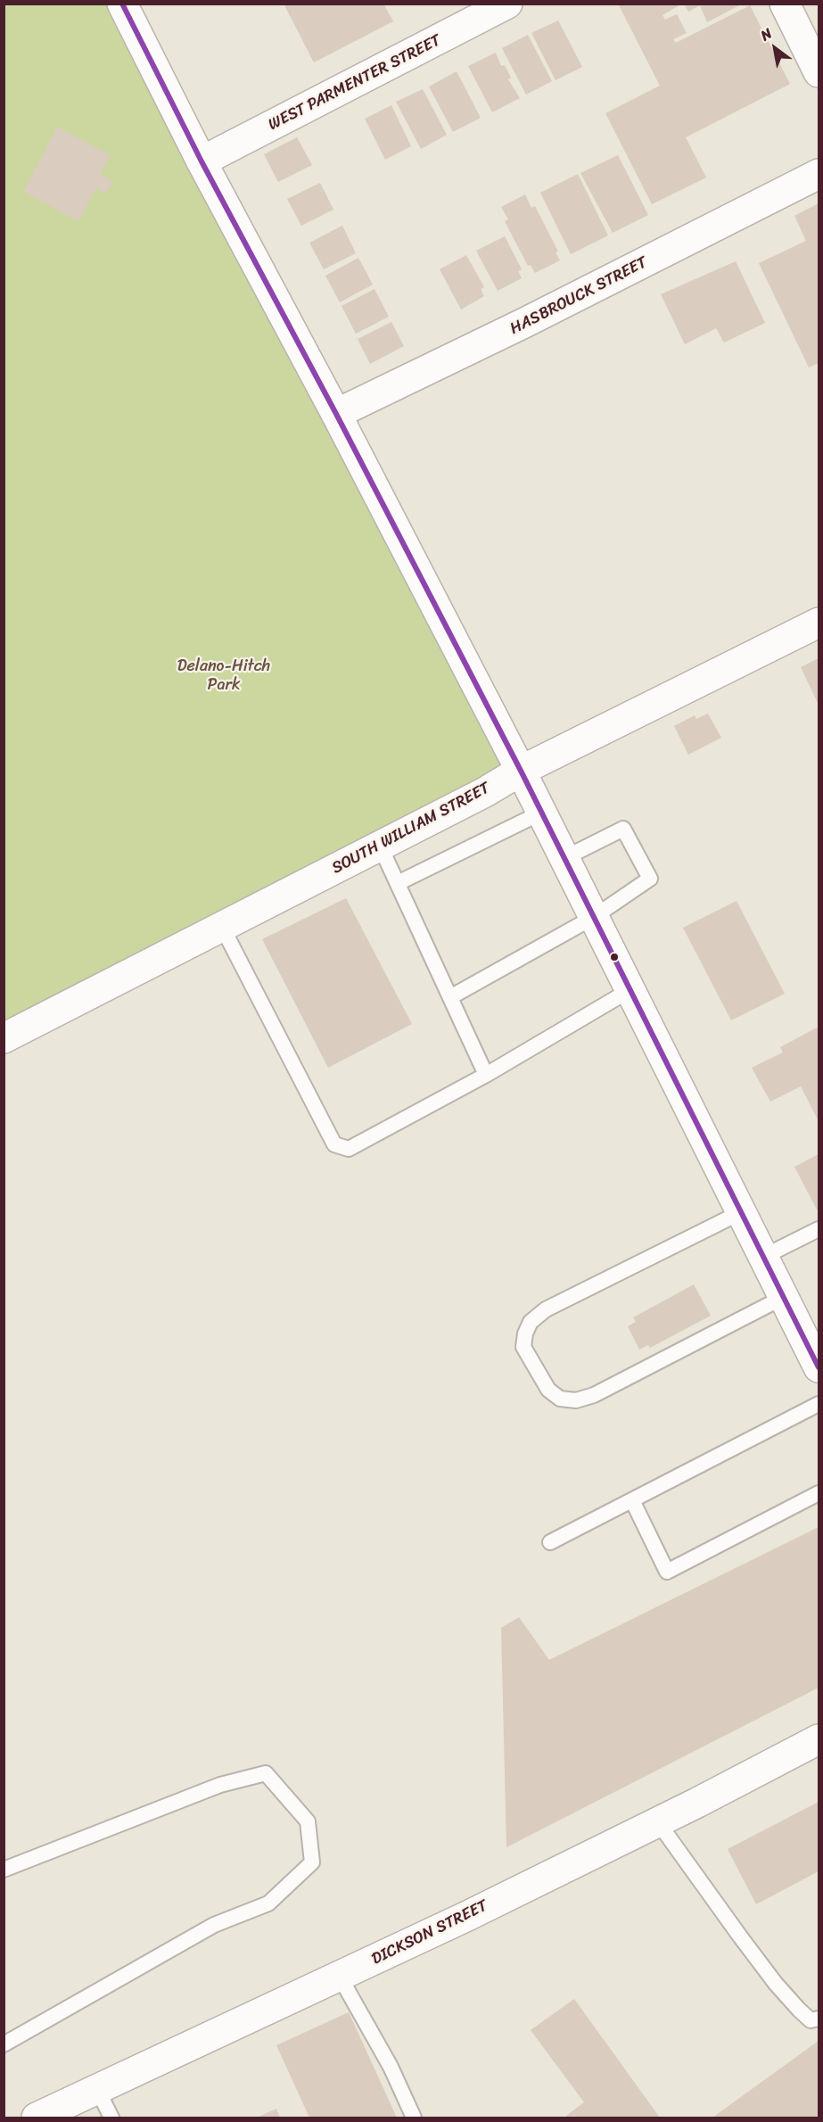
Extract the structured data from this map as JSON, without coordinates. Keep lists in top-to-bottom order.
{
  "streets": {
    "main road": [
      "WEST PARMENTER STREET",
      "HASBROUCK STREET",
      "SOUTH WILLIAM STREET",
      "DICKSON STREET"
    ]
  },
  "parks": ["Delano-Hitch Park"],
  "north": "top left"
}
